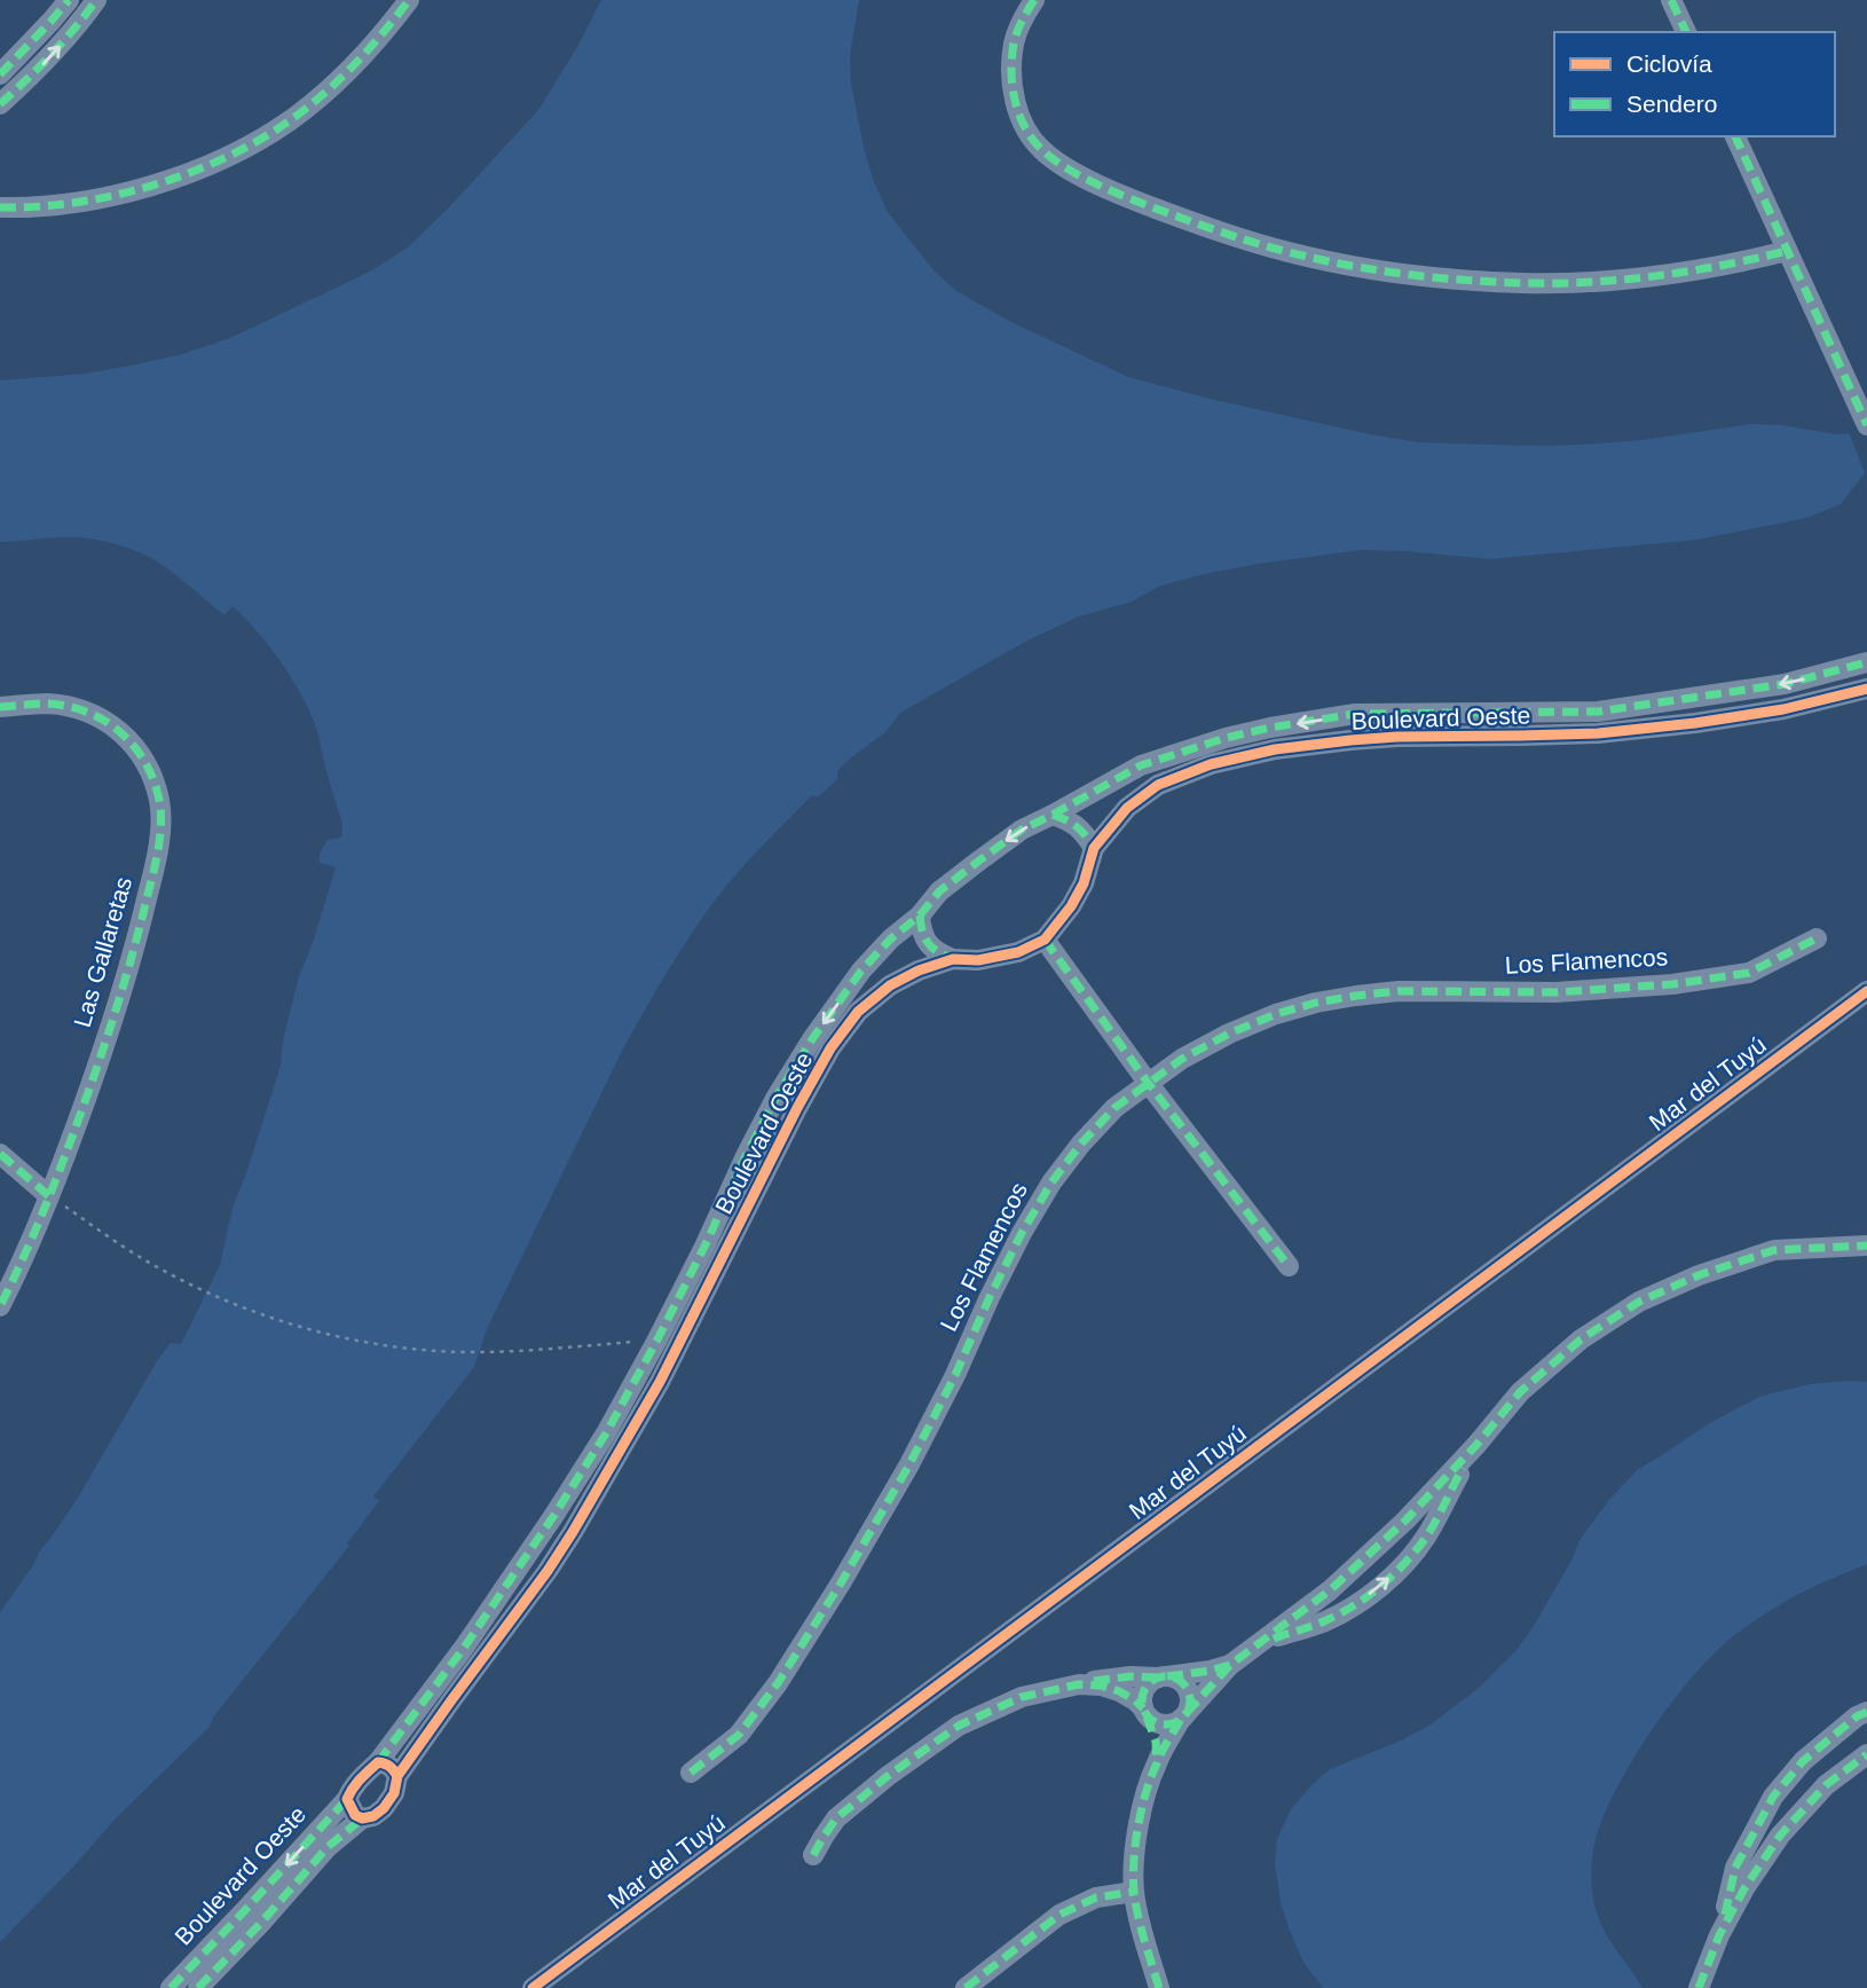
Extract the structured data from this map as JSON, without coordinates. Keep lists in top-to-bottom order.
{
  "streets": {
    "street": [
      "Boulevard Oeste",
      "Las Gallaretas",
      "Los Flamencos",
      "Mar del Tuyú"
    ]
  },
  "legend": ["Ciclovía", "Sendero"]
}
